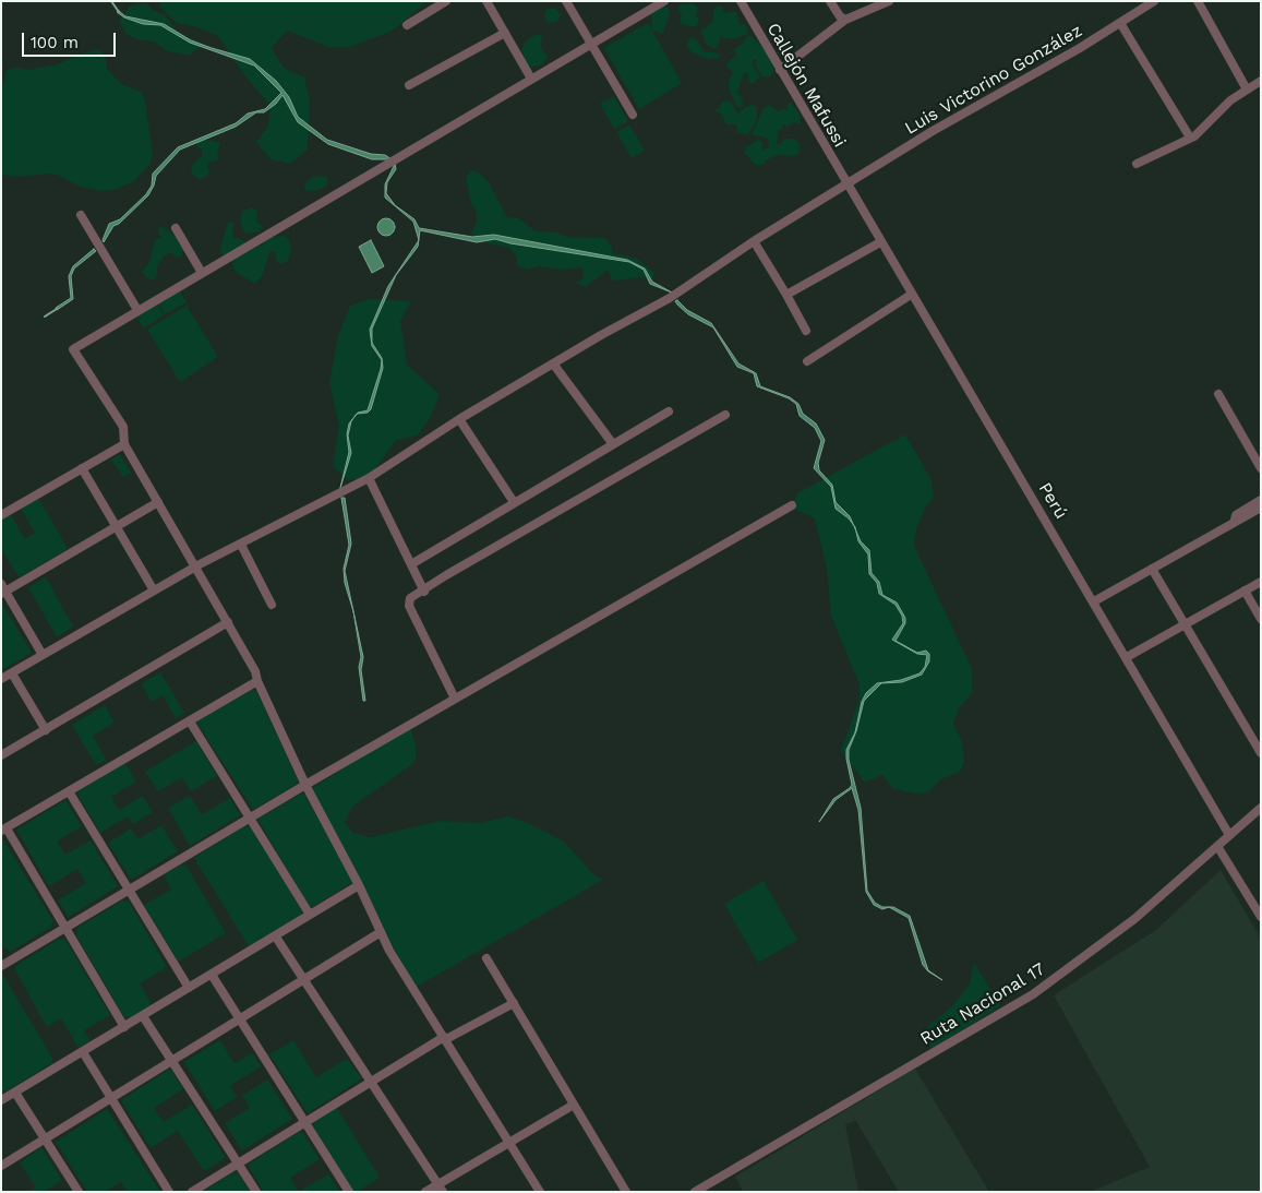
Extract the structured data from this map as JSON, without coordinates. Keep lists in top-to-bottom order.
{
  "streets": {
    "street": [
      "Luis Victorino González",
      "Callejón Mafussi",
      "Perú",
      "Ruta Nacional 17"
    ]
  },
  "crossings": [
    ["Luis Victorino González", "Callejón Mafussi"],
    ["Luis Victorino González", "Perú"],
    ["Callejón Mafussi", "Perú"],
    ["Perú", "Ruta Nacional 17"]
  ],
  "scale_bar": "100 m"
}
